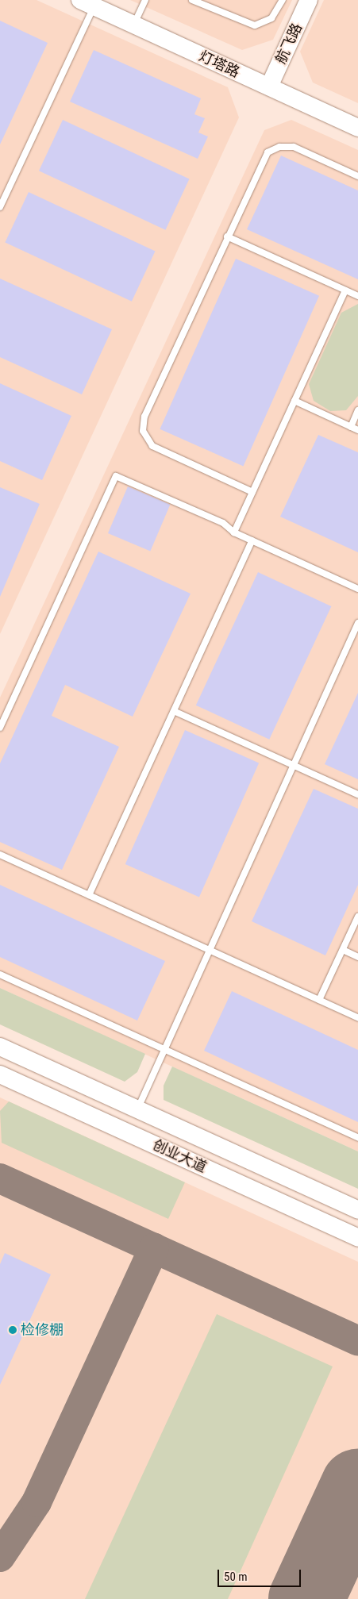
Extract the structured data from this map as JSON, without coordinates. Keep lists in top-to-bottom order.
{
  "streets": {
    "main road": ["航飞路", "灯塔路", "创业大道"]
  },
  "crossings": [
    ["航飞路", "灯塔路"]
  ],
  "places": ["检修棚"],
  "scale_bar": "50 m"
}
